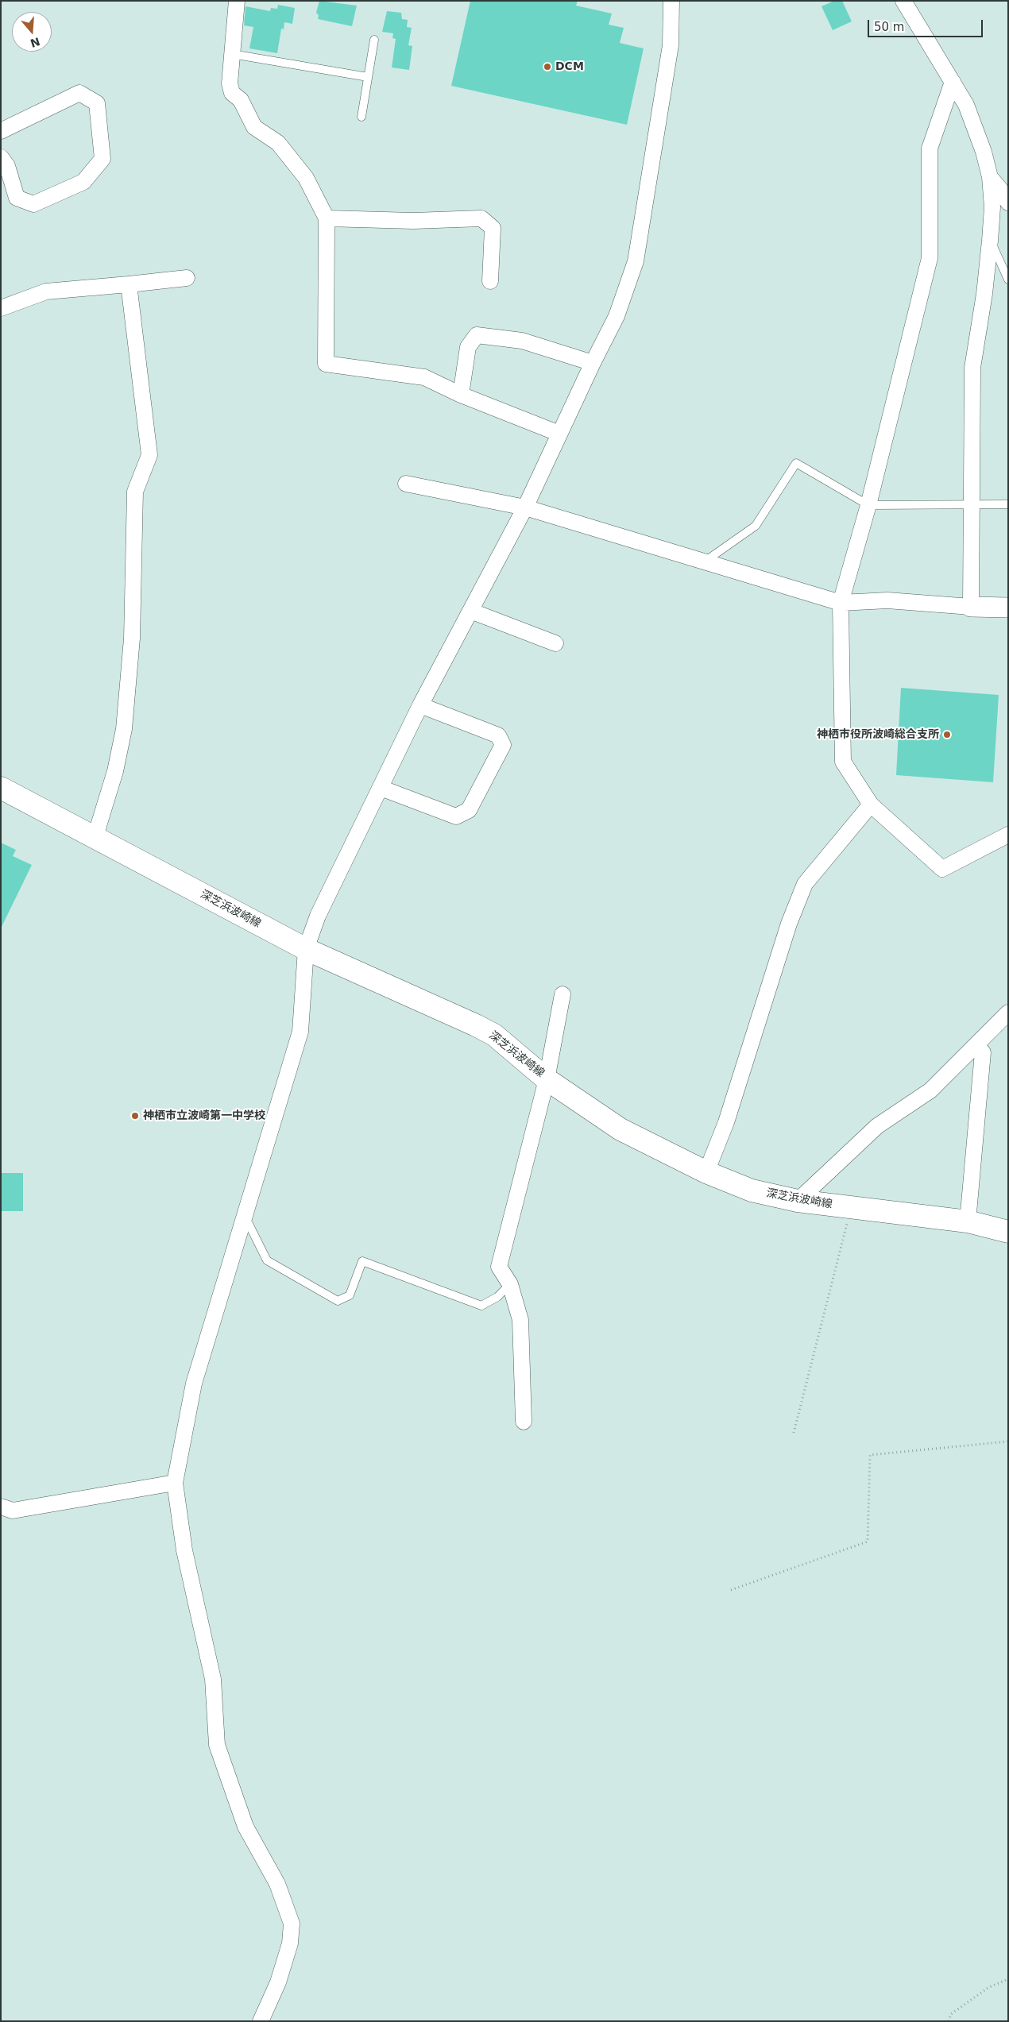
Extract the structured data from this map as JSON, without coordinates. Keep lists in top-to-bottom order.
{
  "streets": {
    "main road": ["深芝浜波崎線"]
  },
  "places": ["DCM", "神栖市役所波崎総合支所", "神栖市立波崎第一中学校"],
  "scale_bar": "50 m",
  "north": "bottom"
}
